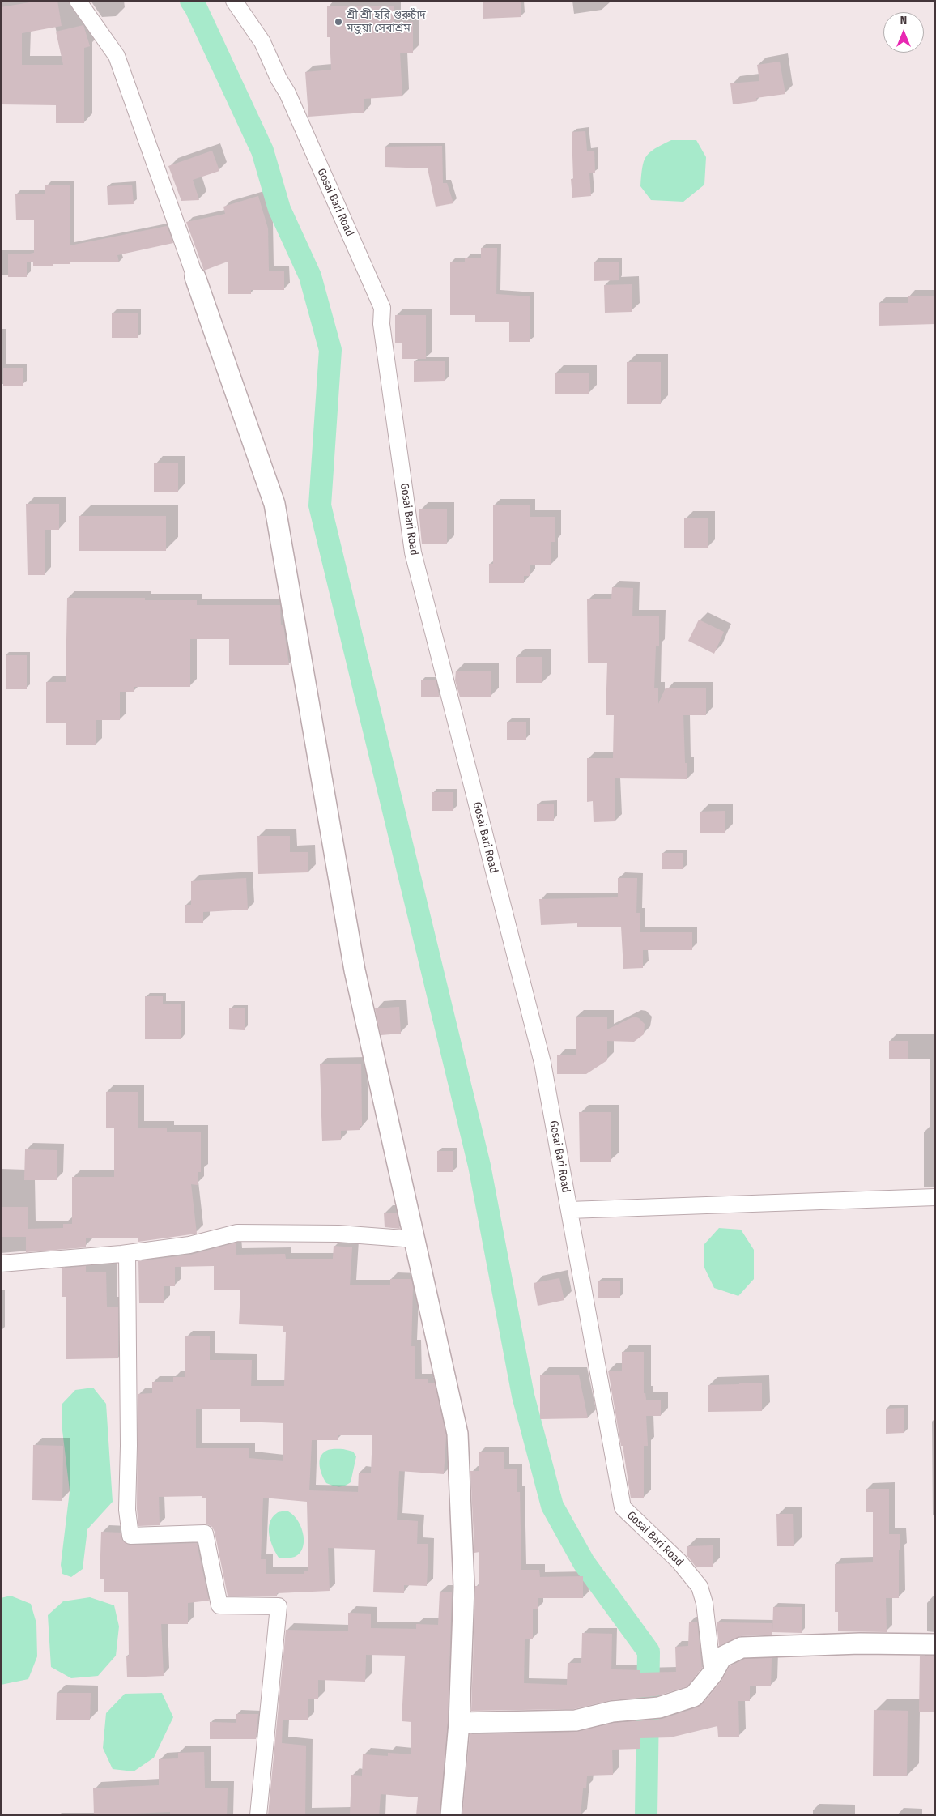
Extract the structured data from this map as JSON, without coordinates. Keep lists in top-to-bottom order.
{
  "streets": {
    "street": ["Gosai Bari Road"]
  },
  "places": ["শ্রী শ্রী হরি গুরুচাঁদ মতুয়া সেবাশ্রম"],
  "north": "top"
}
